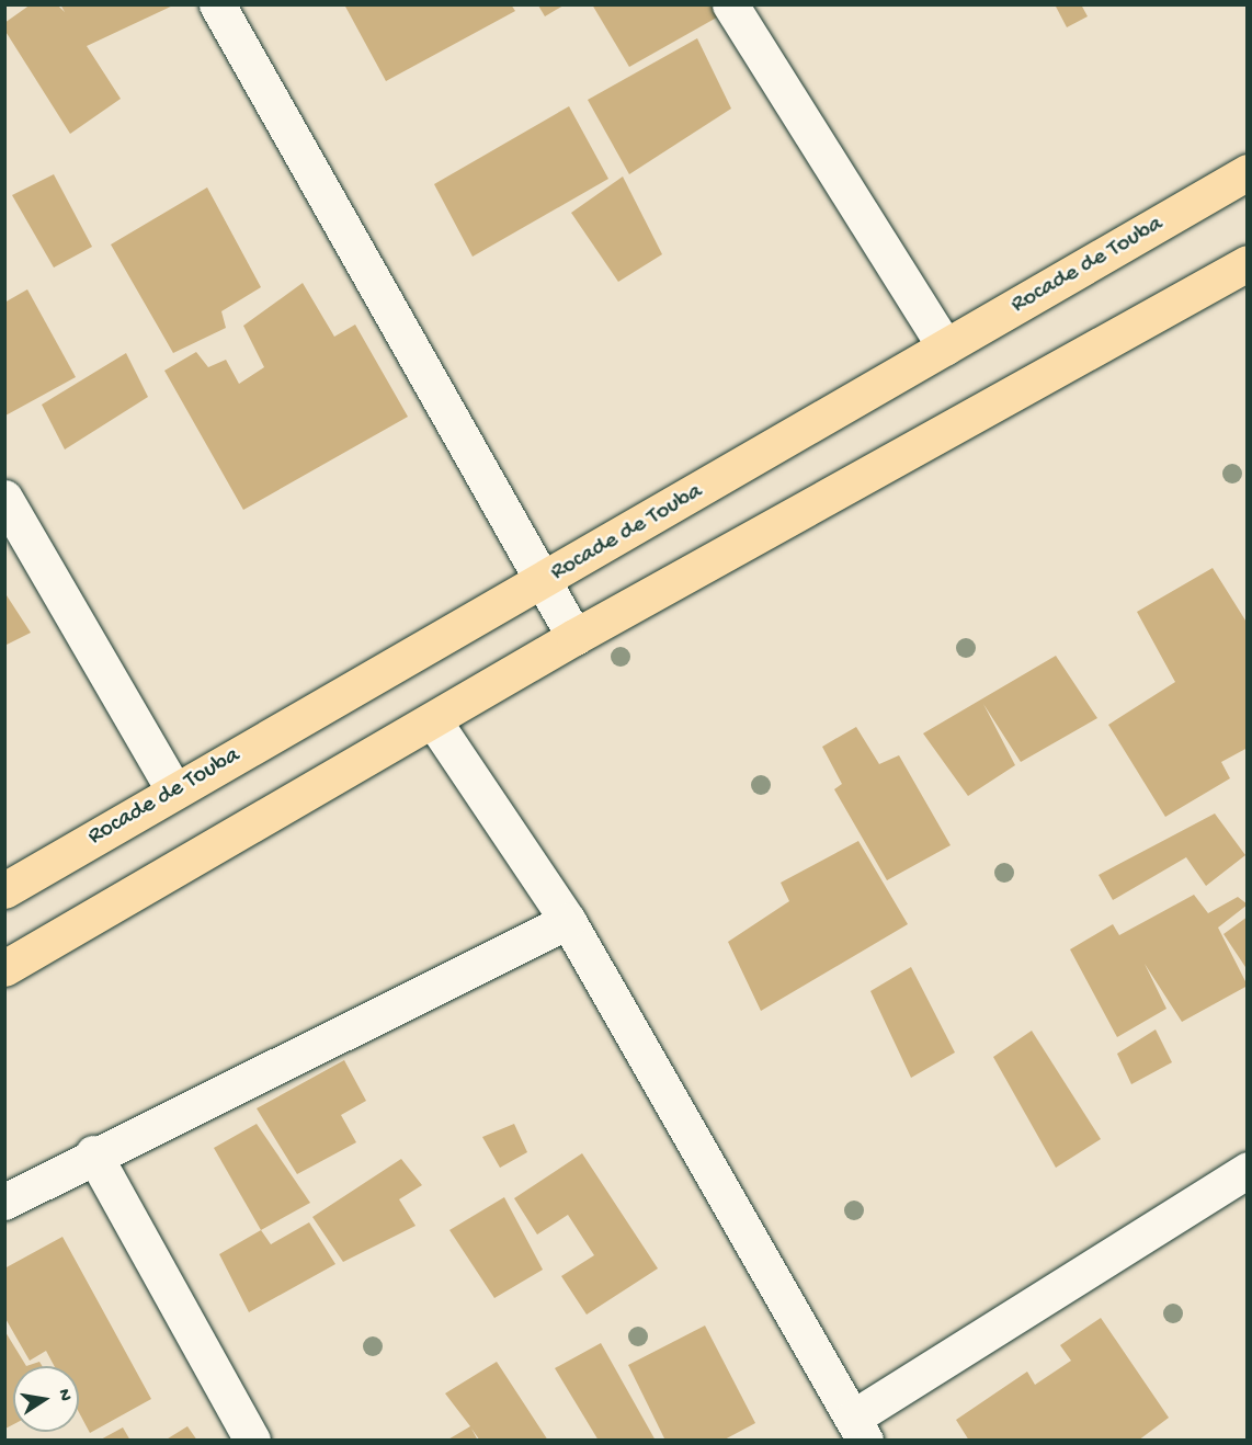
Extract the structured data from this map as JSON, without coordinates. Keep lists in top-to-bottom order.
{
  "streets": {
    "main road": ["Rocade de Touba"]
  },
  "north": "right"
}
